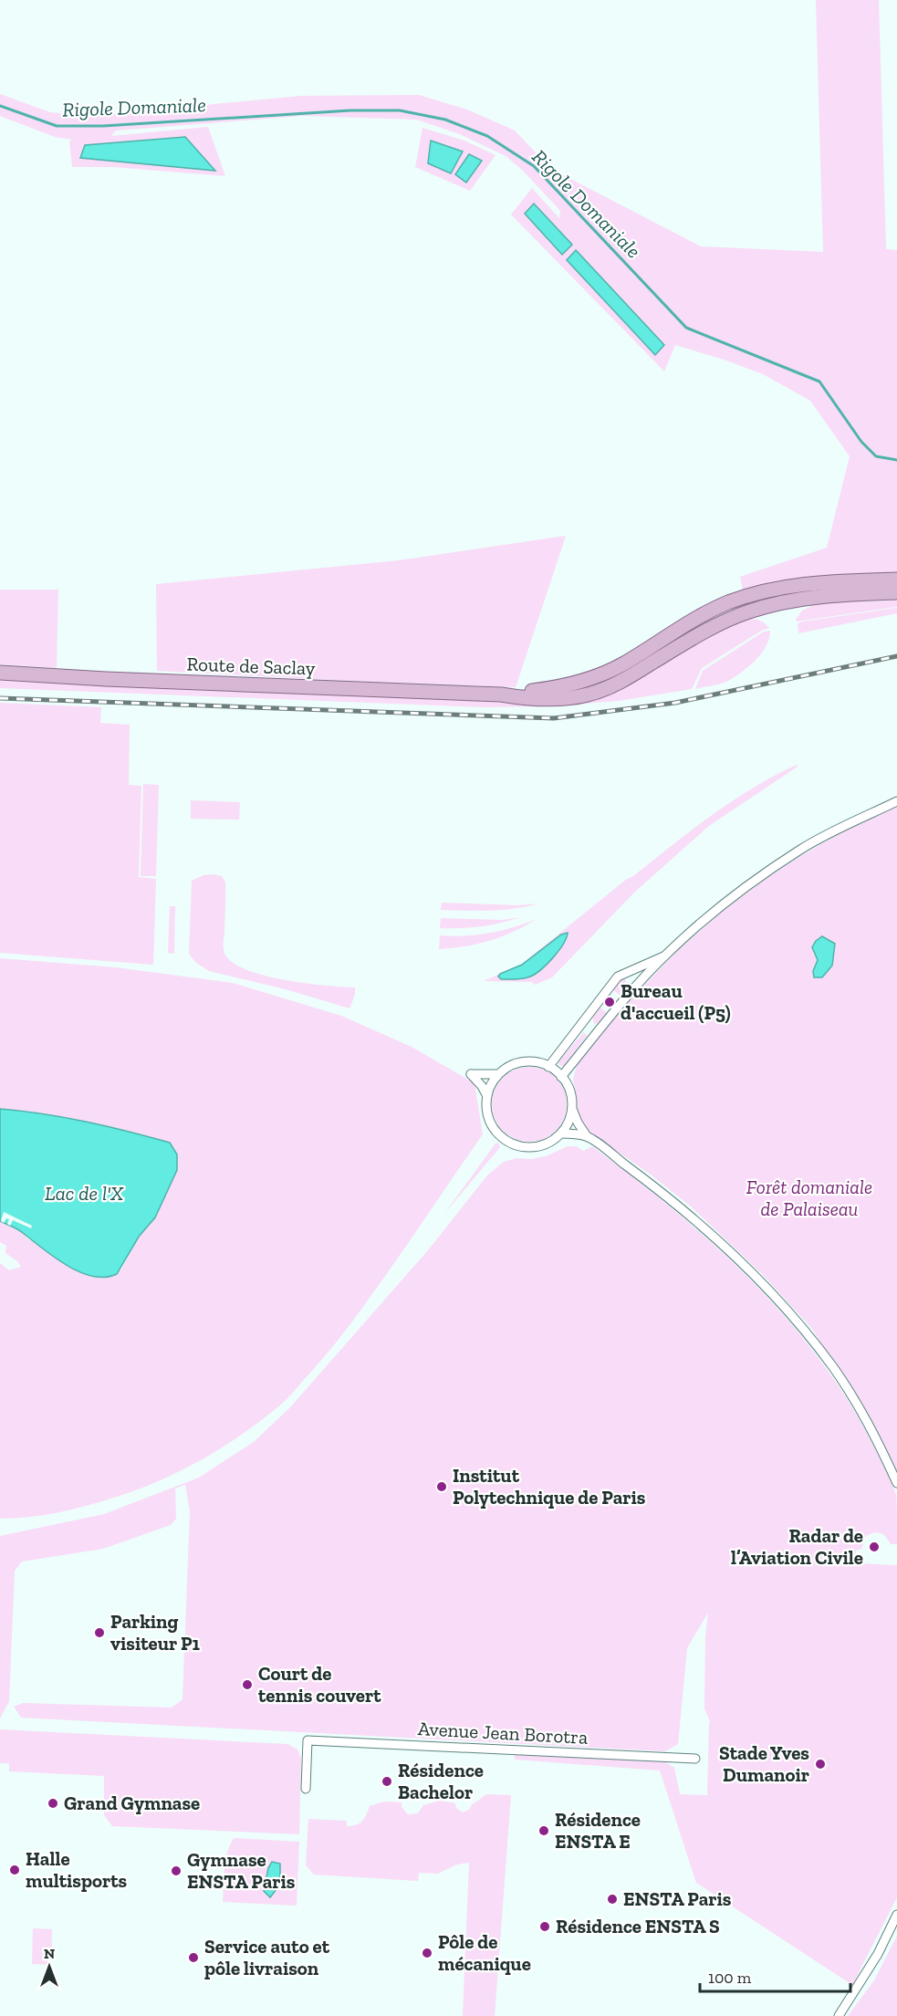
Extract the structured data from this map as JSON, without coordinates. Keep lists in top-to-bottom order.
{
  "streets": {
    "main road": ["Route de Saclay"],
    "street": ["Avenue Jean Borotra"]
  },
  "water": ["Rigole Domaniale", "Lac de l'X"],
  "parks": ["Forêt domaniale de Palaiseau"],
  "places": [
    "Bureau d'accueil (P5)",
    "Institut Polytechnique de Paris",
    "Radar de l’Aviation Civile",
    "Parking visiteur P1",
    "Court de tennis couvert",
    "Stade Yves Dumanoir",
    "Résidence Bachelor",
    "Grand Gymnase",
    "Résidence ENSTA E",
    "Halle multisports",
    "Gymnase ENSTA Paris",
    "ENSTA Paris",
    "Résidence ENSTA S",
    "Pôle de mécanique",
    "Service auto et pôle livraison"
  ],
  "scale_bar": "100 m",
  "north": "top"
}
